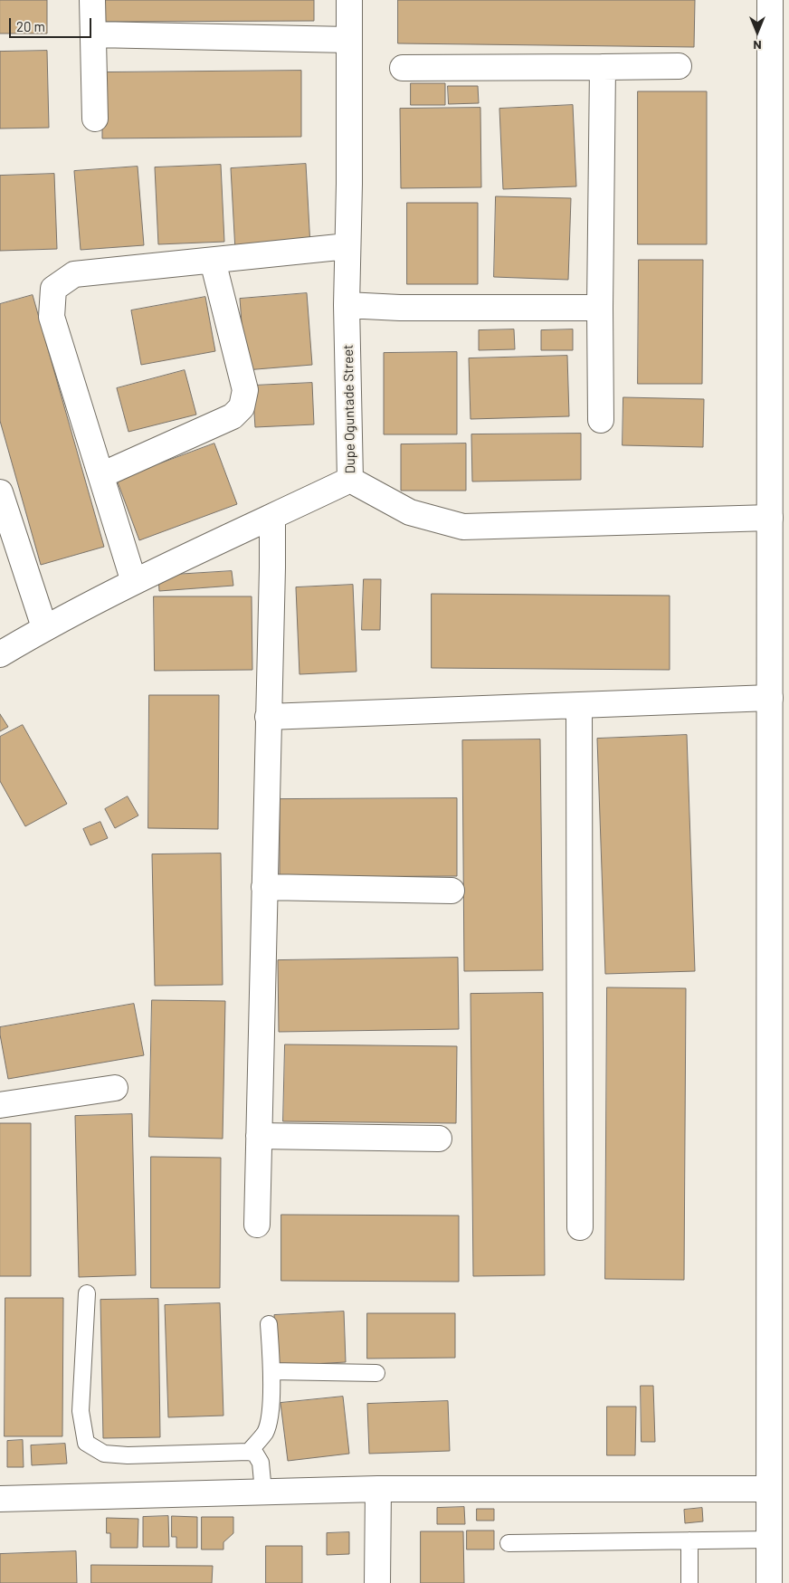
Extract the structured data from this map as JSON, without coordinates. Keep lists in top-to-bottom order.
{
  "streets": {
    "street": ["Dupe Oguntade Street"]
  },
  "scale_bar": "20 m",
  "north": "bottom"
}
